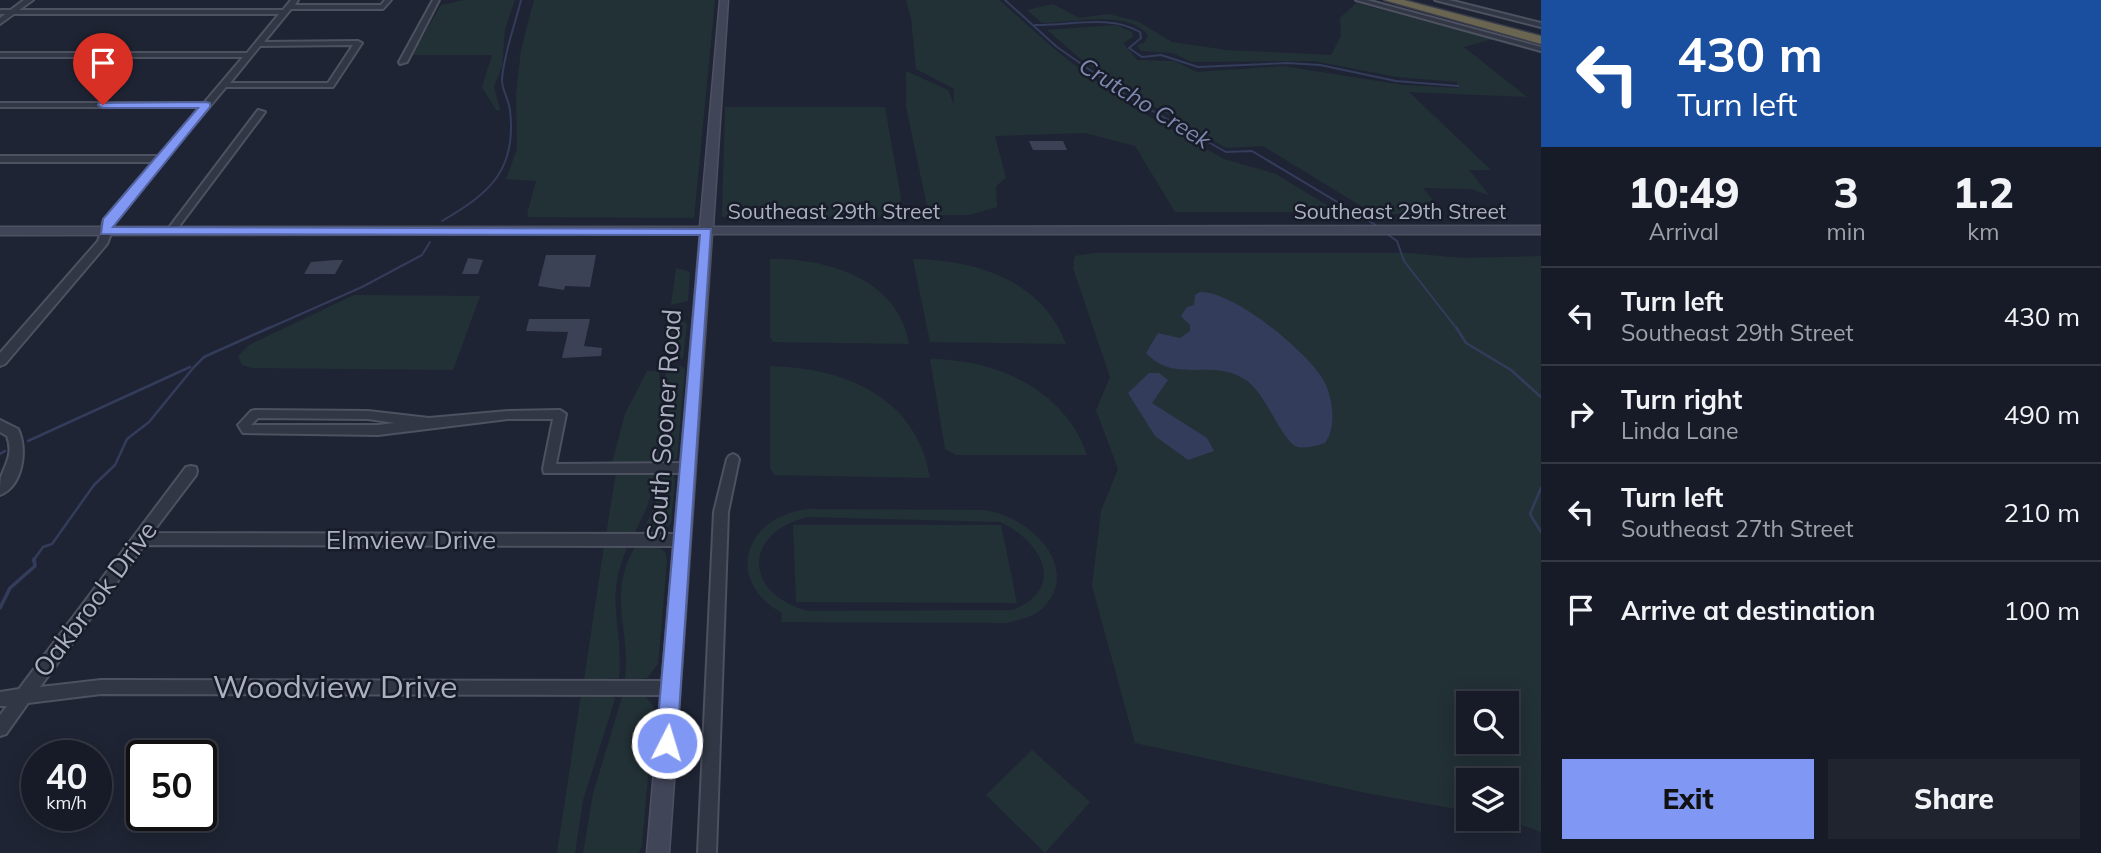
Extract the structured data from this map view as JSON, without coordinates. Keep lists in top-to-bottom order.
{
  "streets": {
    "main road": ["Southeast 29th Street", "South Sooner Road"],
    "street": ["Elmview Drive", "Oakbrook Drive", "Woodview Drive"]
  },
  "crossings": [
    ["Southeast 29th Street", "South Sooner Road"],
    ["South Sooner Road", "Elmview Drive"],
    ["South Sooner Road", "Woodview Drive"],
    ["Elmview Drive", "Oakbrook Drive"],
    ["Oakbrook Drive", "Woodview Drive"]
  ],
  "water": ["Crutcho Creek"],
  "page": {
    "turn": ["430 m", "Turn left"],
    "eta": [
      "10:49",
      "Arrival",
      "3",
      "min",
      "1.2",
      "km"
    ],
    "list": [
      {
        "name": "Turn left",
        "note": "Southeast 29th Street",
        "value": "430 m"
      },
      {
        "name": "Turn right",
        "note": "Linda Lane",
        "value": "490 m"
      },
      {
        "name": "Turn left",
        "note": "Southeast 27th Street",
        "value": "210 m"
      },
      {
        "name": "Arrive at destination",
        "value": "100 m"
      }
    ],
    "speed": "40 km/h",
    "limit": "50",
    "buttons": ["Exit", "Share"]
  }
}
